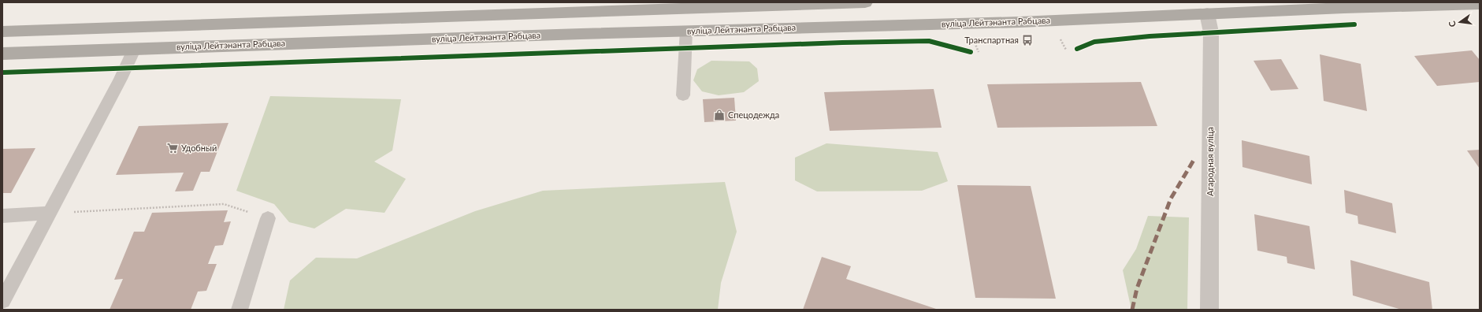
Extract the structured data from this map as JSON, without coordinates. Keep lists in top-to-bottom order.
{
  "streets": {
    "highway": ["вуліца Лейтэнанта Рабцава"],
    "street": ["Агародная вуліца"]
  },
  "crossings": [
    ["вуліца Лейтэнанта Рабцава", "Агародная вуліца"]
  ],
  "places": {
    "bus stop": ["Транспартная"],
    "shop": ["Спецодежда"],
    "supermarket": ["Удобный"]
  },
  "north": "left"
}
